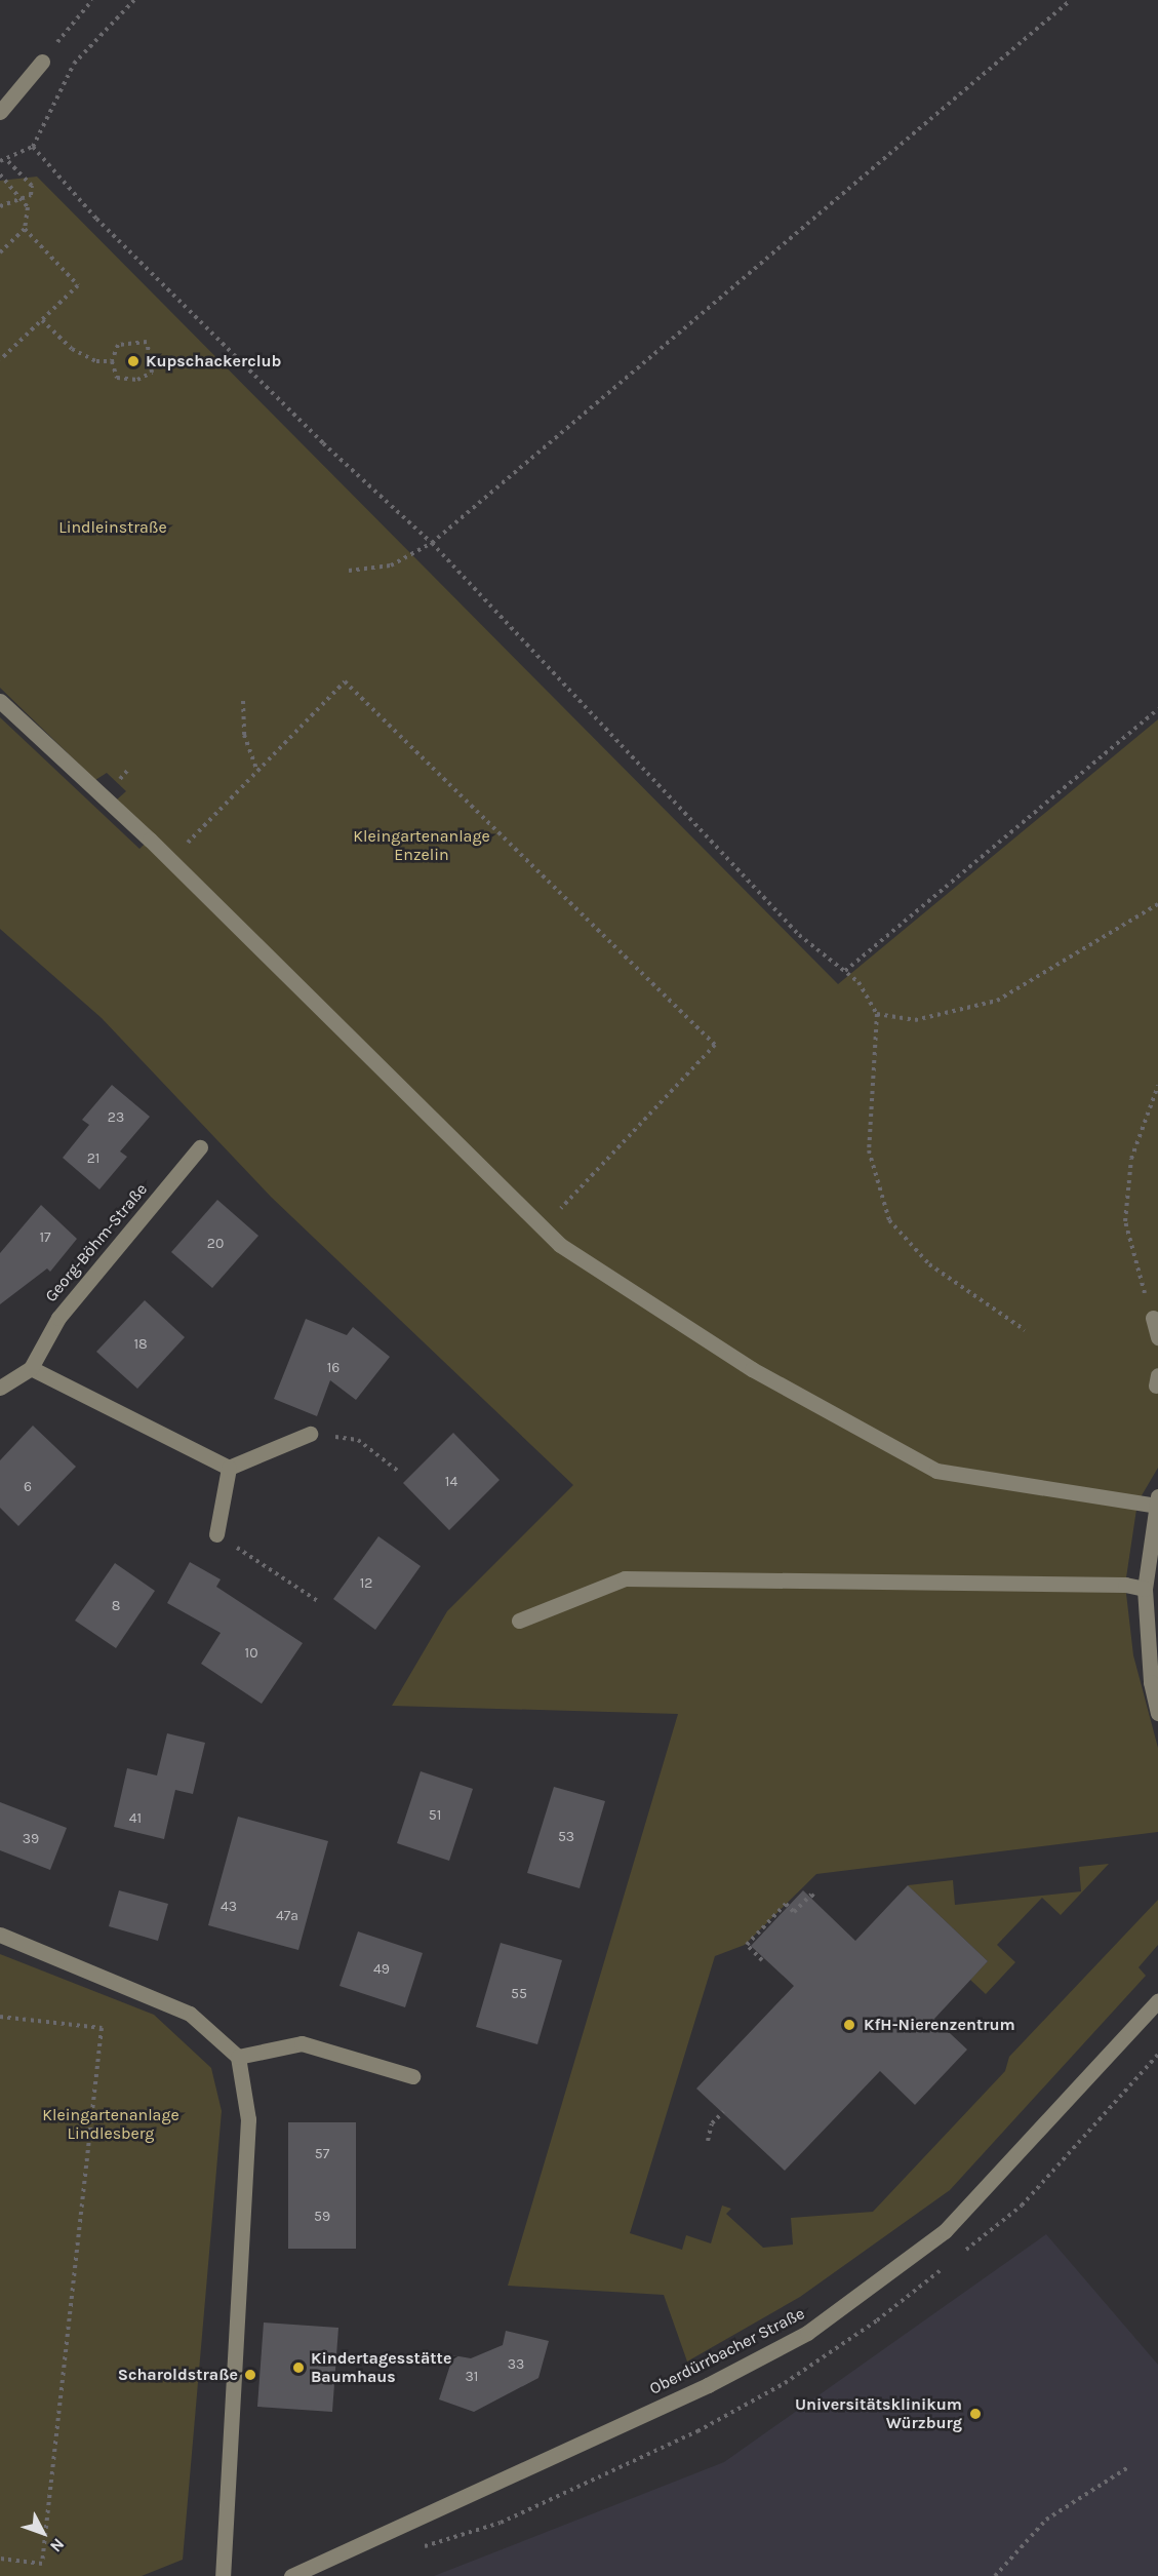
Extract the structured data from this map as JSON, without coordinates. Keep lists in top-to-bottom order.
{
  "streets": {
    "street": ["Georg-Böhm-Straße", "Oberdürrbacher Straße"]
  },
  "parks": ["Lindleinstraße", "Kleingartenanlage Enzelin", "Kleingartenanlage Lindlesberg"],
  "places": [
    "Kupschackerclub",
    "KfH-Nierenzentrum",
    "Kindertagesstätte Baumhaus",
    "Scharoldstraße",
    "Universitätsklinikum Würzburg"
  ],
  "house_numbers": [
    "23",
    "21",
    "17",
    "20",
    "18",
    "16",
    "14",
    "6",
    "12",
    "8",
    "10",
    "51",
    "41",
    "53",
    "39",
    "43",
    "47a",
    "49",
    "55",
    "57",
    "59",
    "33",
    "31"
  ],
  "north": "bottom right"
}
